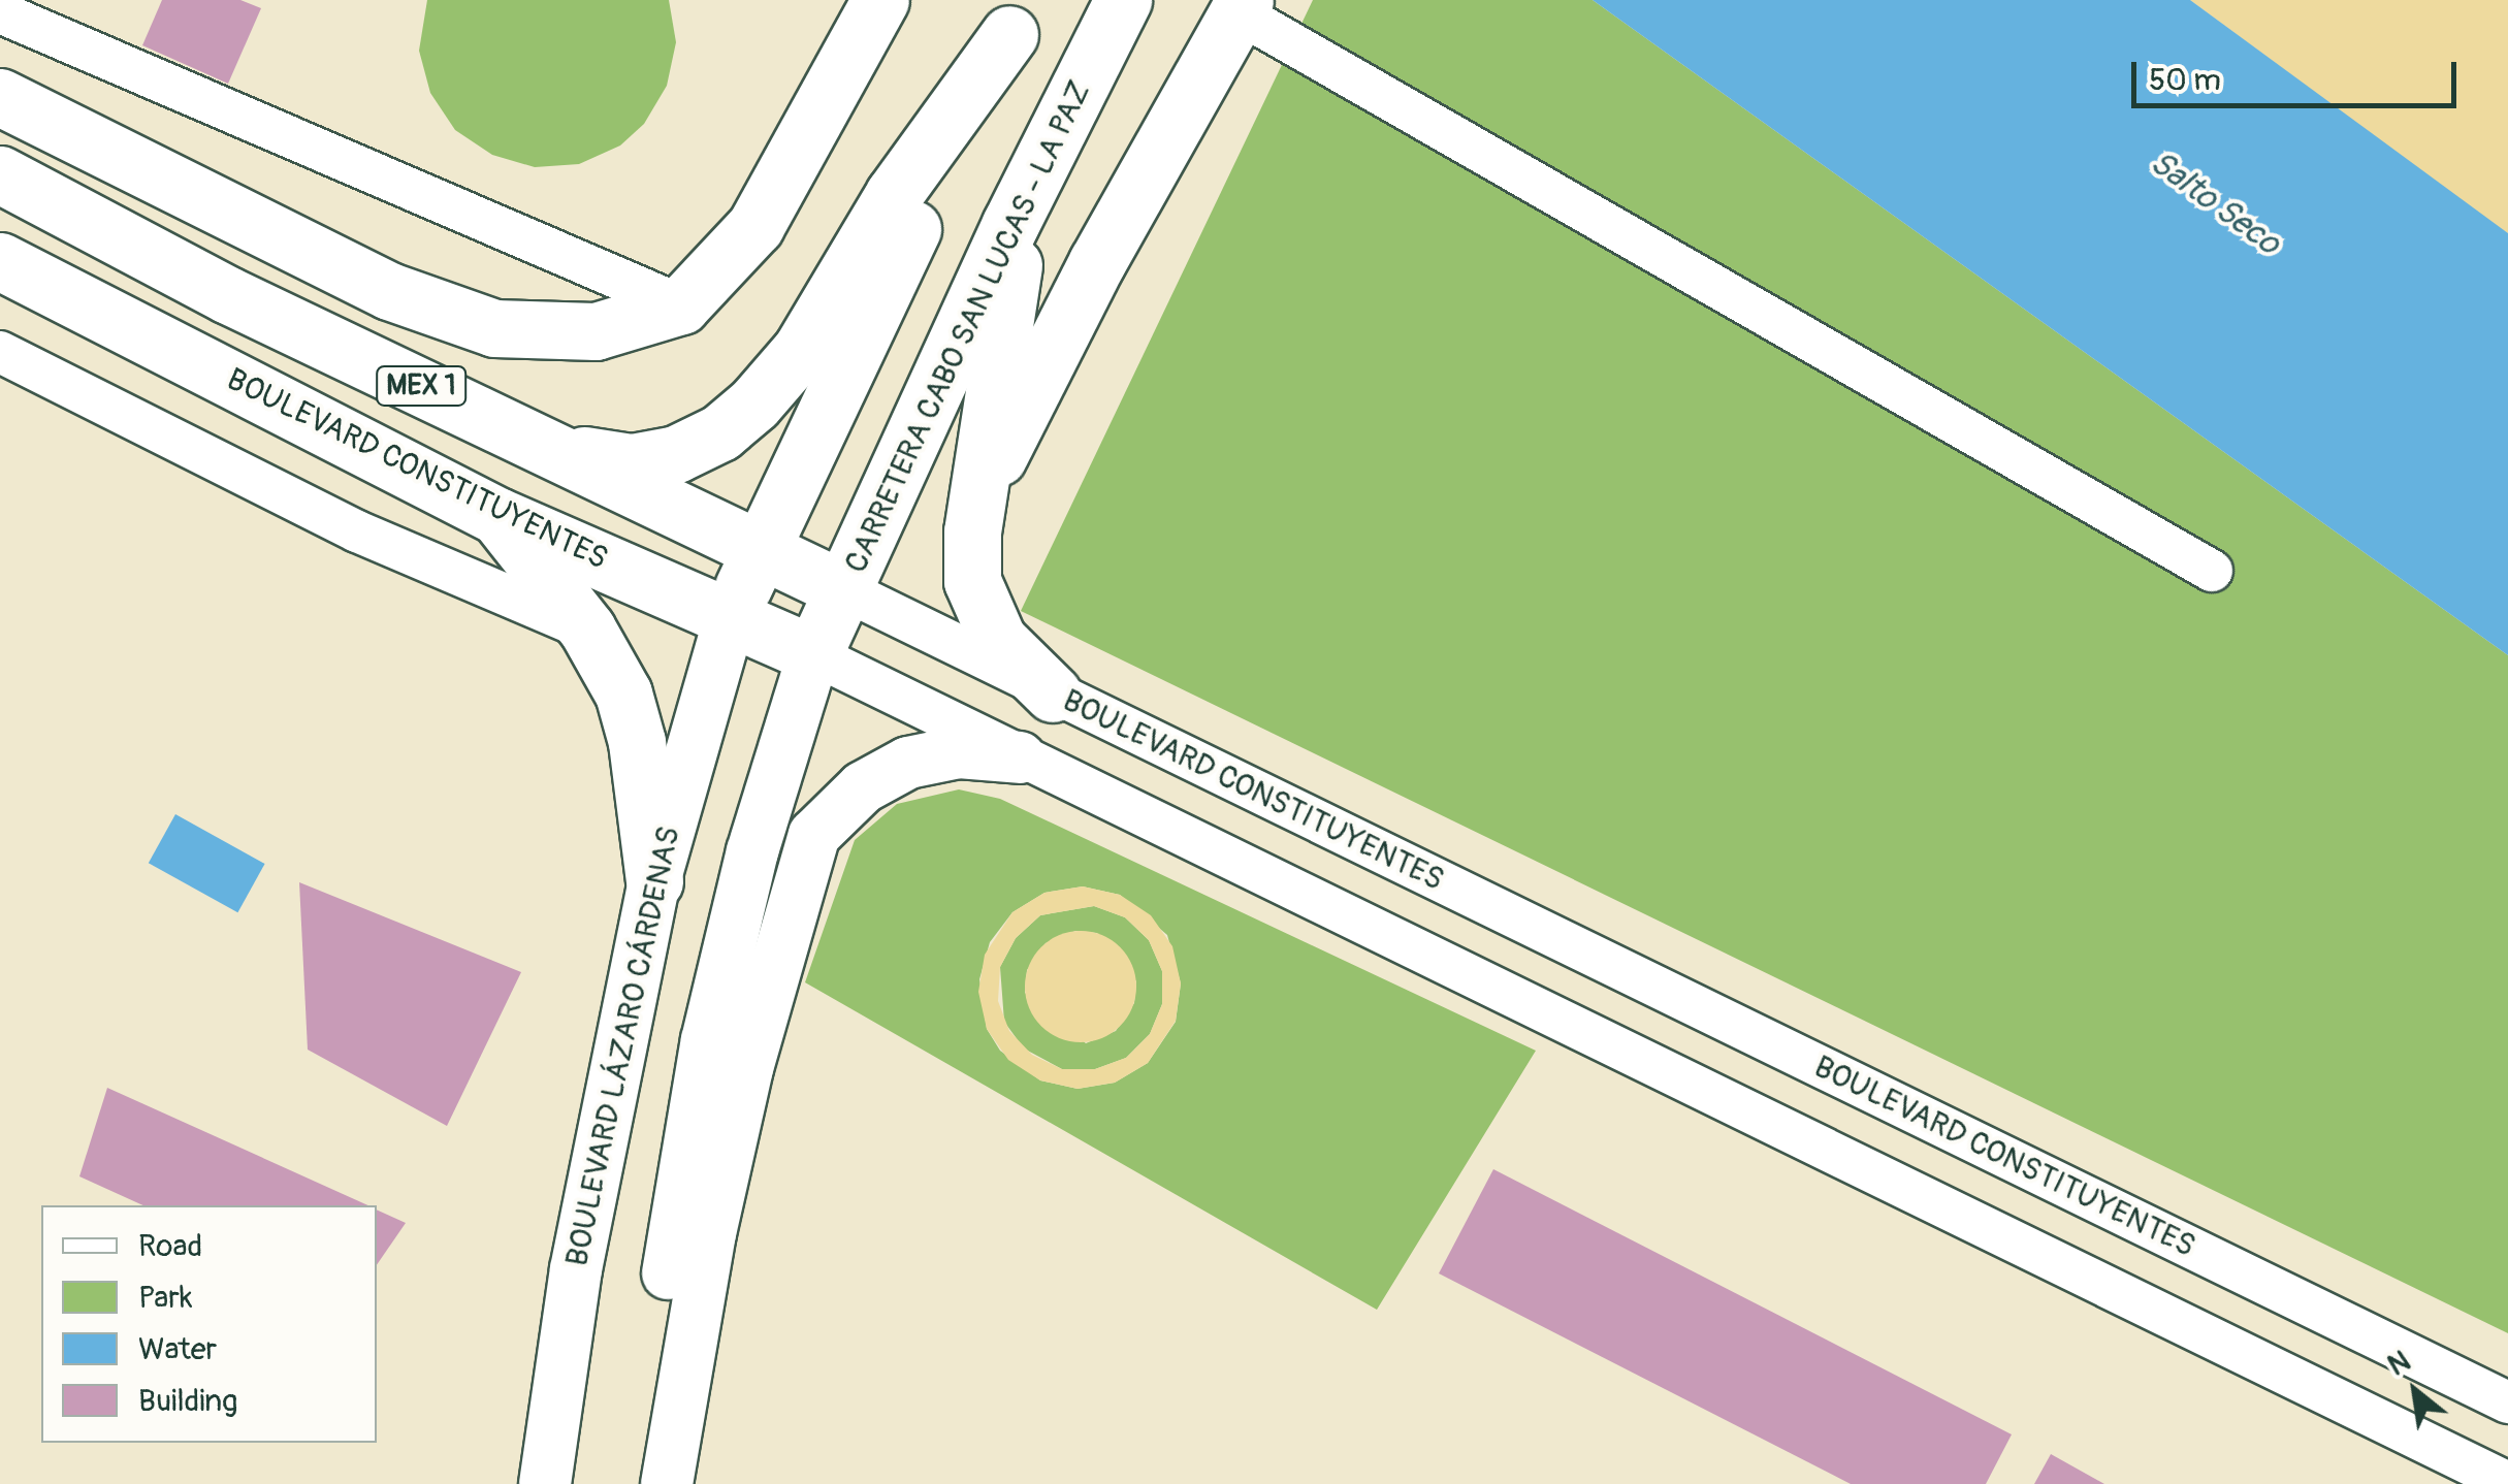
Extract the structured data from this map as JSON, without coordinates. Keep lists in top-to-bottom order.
{
  "streets": {
    "highway": ["CARRETERA CABO SAN LUCAS - LA PAZ", "MEX 1", "BOULEVARD CONSTITUYENTES"],
    "main road": ["BOULEVARD LÁZARO CÁRDENAS"]
  },
  "crossings": [
    ["CARRETERA CABO SAN LUCAS - LA PAZ", "BOULEVARD CONSTITUYENTES"],
    ["MEX 1", "BOULEVARD CONSTITUYENTES"],
    ["MEX 1", "BOULEVARD LÁZARO CÁRDENAS"],
    ["BOULEVARD CONSTITUYENTES", "BOULEVARD LÁZARO CÁRDENAS"]
  ],
  "water": ["Salto Seco"],
  "legend": [
    "Road",
    "Park",
    "Water",
    "Building"
  ],
  "scale_bar": "50 m",
  "north": "top left"
}
